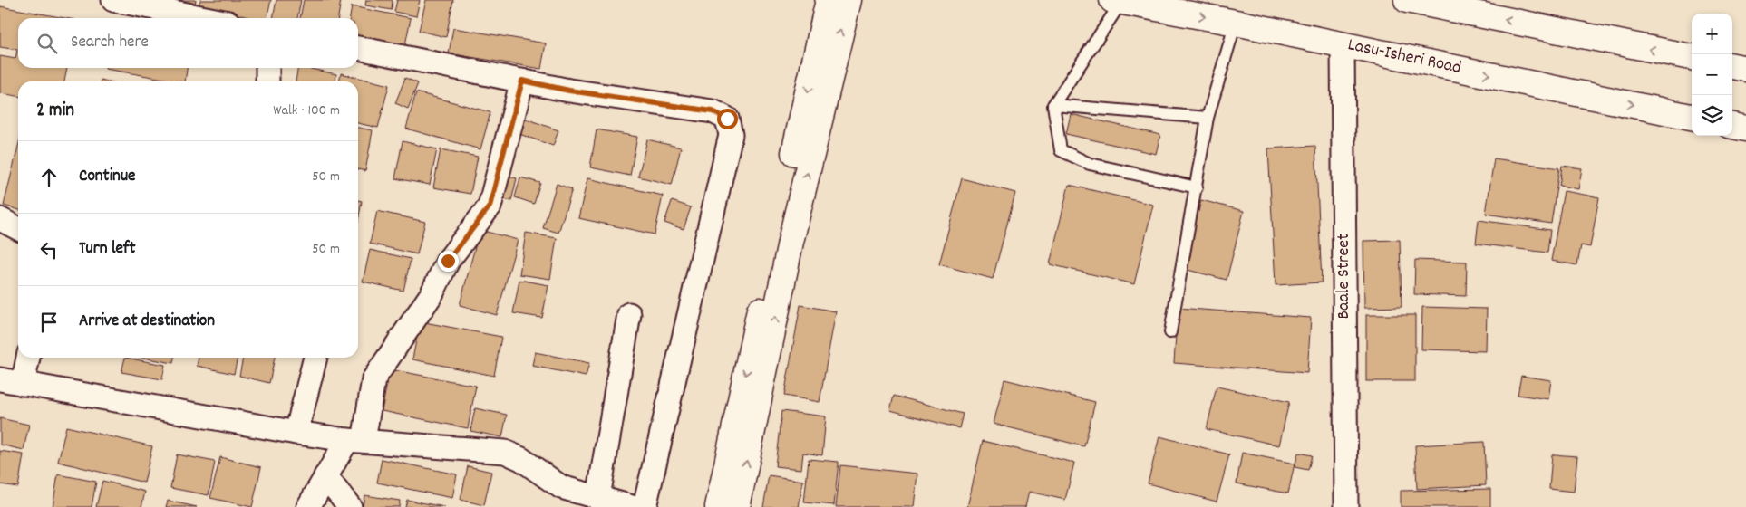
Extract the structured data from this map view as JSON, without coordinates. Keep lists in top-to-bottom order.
{
  "streets": {
    "street": ["Lasu-Isheri Road", "Baale Street"]
  },
  "crossings": [
    ["Lasu-Isheri Road", "Baale Street"]
  ],
  "page": {
    "map_buttons": ["+", "−"],
    "search": "Search here",
    "heading": ["2 min", "Walk · 100 m"],
    "list": [
      ["Continue", "50 m"],
      ["Turn left", "50 m"],
      "Arrive at destination"
    ]
  }
}
